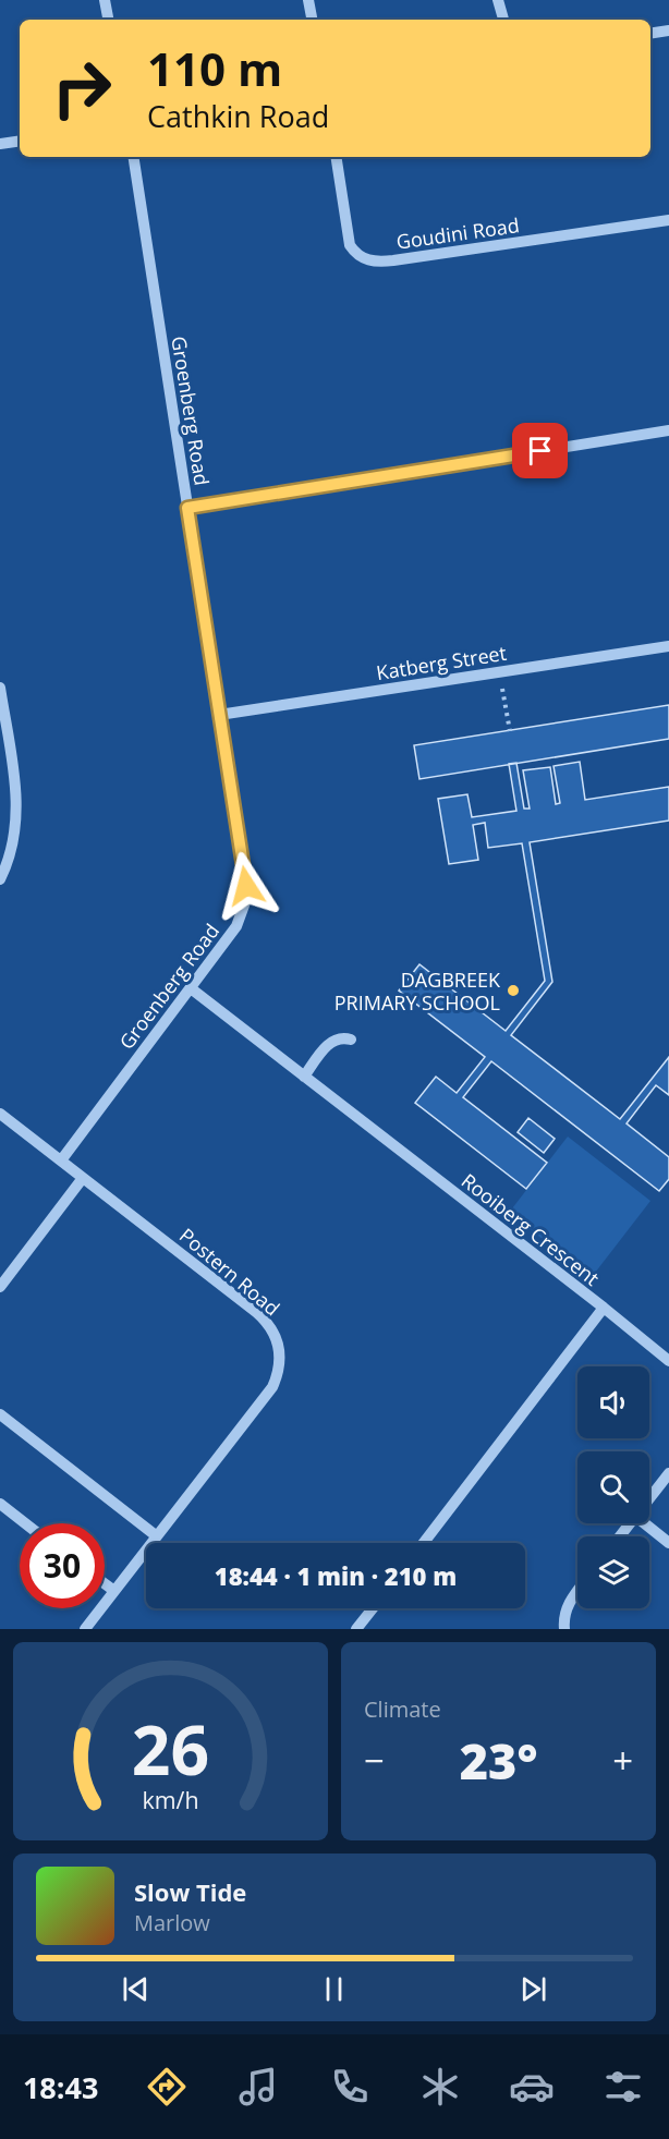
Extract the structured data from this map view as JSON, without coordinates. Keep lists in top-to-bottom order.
{
  "streets": {
    "street": [
      "Goudini Road",
      "Groenberg Road",
      "Katberg Street",
      "Rooiberg Crescent",
      "Postern Road"
    ]
  },
  "crossings": [
    ["Groenberg Road", "Katberg Street"],
    ["Groenberg Road", "Rooiberg Crescent"],
    ["Groenberg Road", "Postern Road"]
  ],
  "places": ["DAGBREEK PRIMARY SCHOOL"],
  "page": {
    "turn": ["110 m", "Cathkin Road"],
    "limit": "30",
    "trip": "18:44 · 1 min · 210 m",
    "tile": "Climate",
    "heat": ["−", "23°", "+"],
    "song": ["Slow Tide", "Marlow"],
    "tabs": "18:43",
    "gauge": ["26", "km/h"]
  }
}
